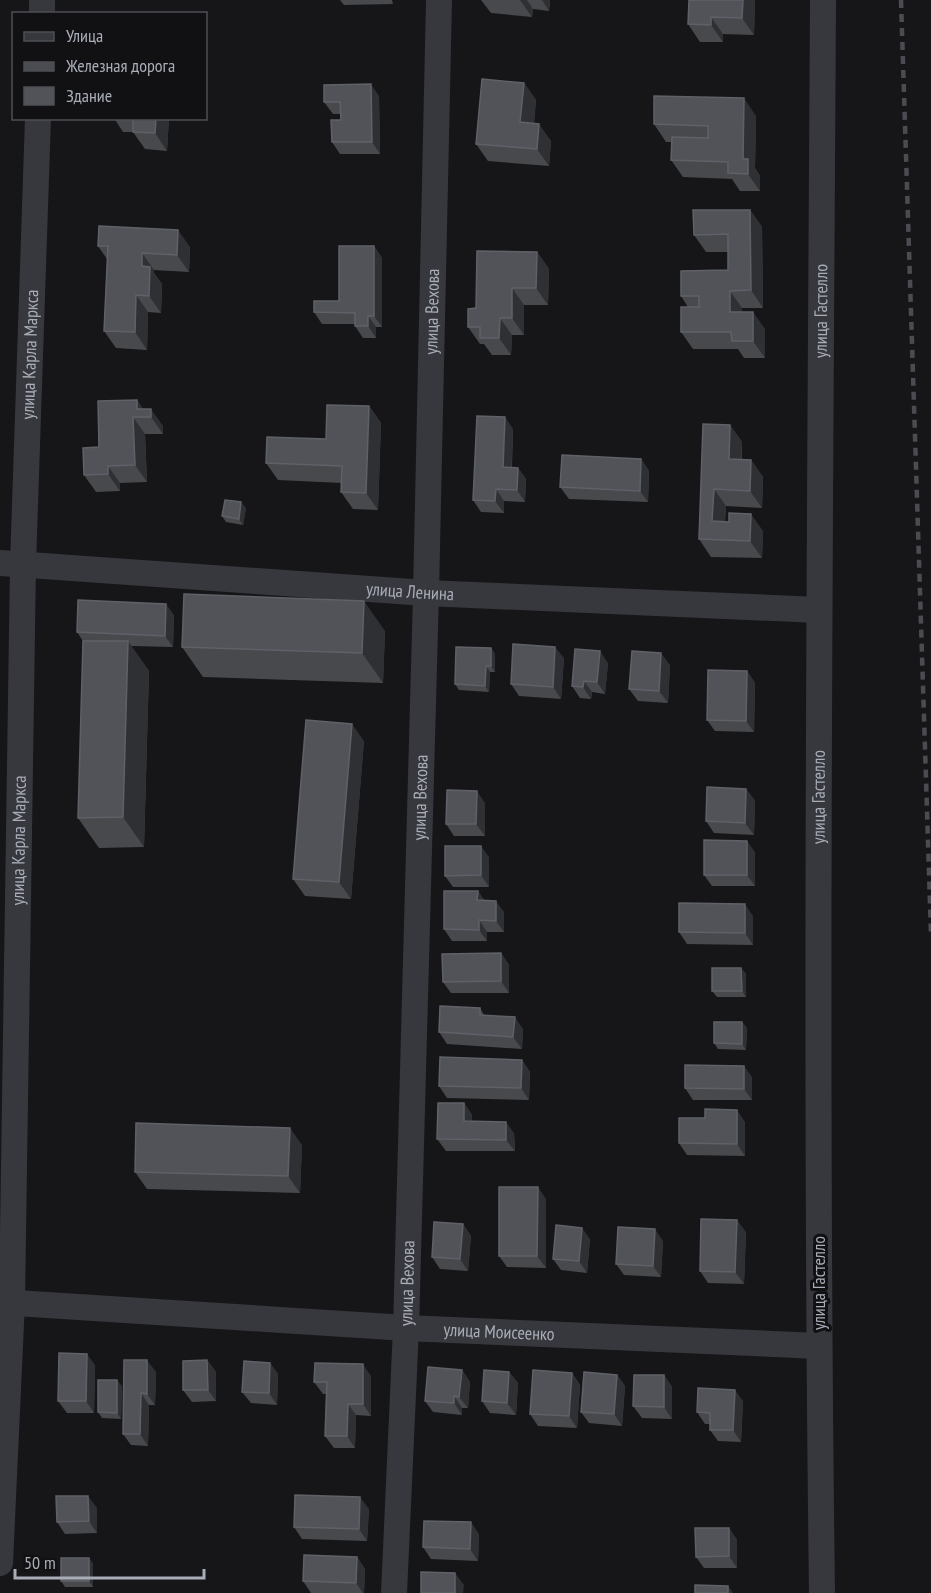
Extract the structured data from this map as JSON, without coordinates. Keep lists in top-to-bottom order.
{
  "streets": {
    "street": [
      "улица Вехова",
      "улица Гастелло",
      "улица Карла Маркса",
      "улица Ленина",
      "улица Моисеенко"
    ]
  },
  "crossings": [
    ["улица Вехова", "улица Ленина"],
    ["улица Вехова", "улица Моисеенко"],
    ["улица Гастелло", "улица Ленина"],
    ["улица Гастелло", "улица Моисеенко"],
    ["улица Карла Маркса", "улица Ленина"],
    ["улица Карла Маркса", "улица Моисеенко"]
  ],
  "legend": ["Улица", "Железная дорога", "Здание"],
  "scale_bar": "50 m"
}
